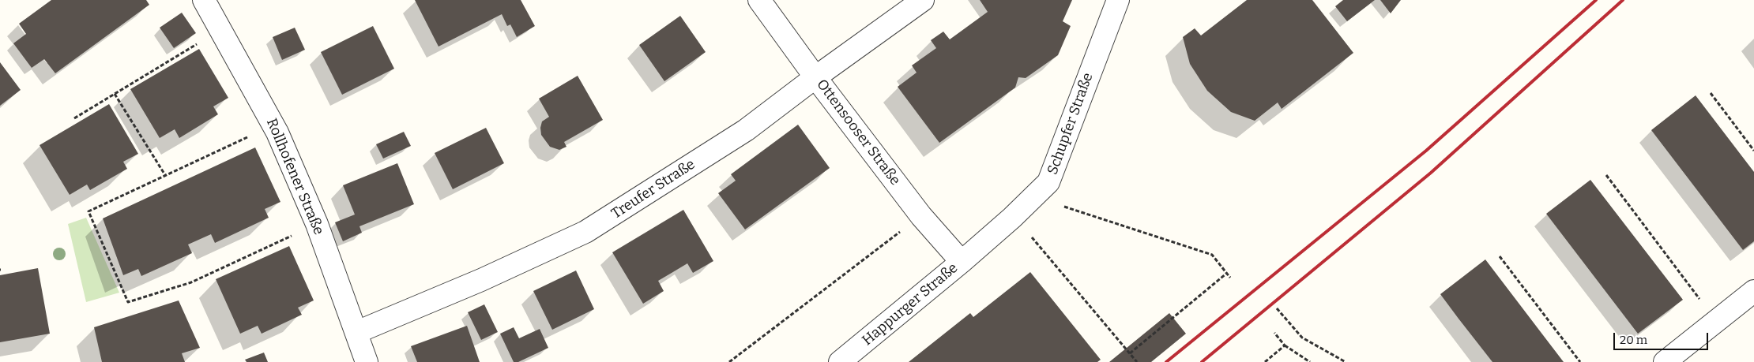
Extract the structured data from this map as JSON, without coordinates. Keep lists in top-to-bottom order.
{
  "streets": {
    "street": [
      "Schupfer Straße",
      "Ottensooser Straße",
      "Rollhofener Straße",
      "Treufer Straße",
      "Happurger Straße"
    ]
  },
  "crossings": [
    ["Schupfer Straße", "Ottensooser Straße"],
    ["Schupfer Straße", "Happurger Straße"],
    ["Ottensooser Straße", "Treufer Straße"],
    ["Ottensooser Straße", "Happurger Straße"],
    ["Rollhofener Straße", "Treufer Straße"]
  ],
  "scale_bar": "20 m"
}
